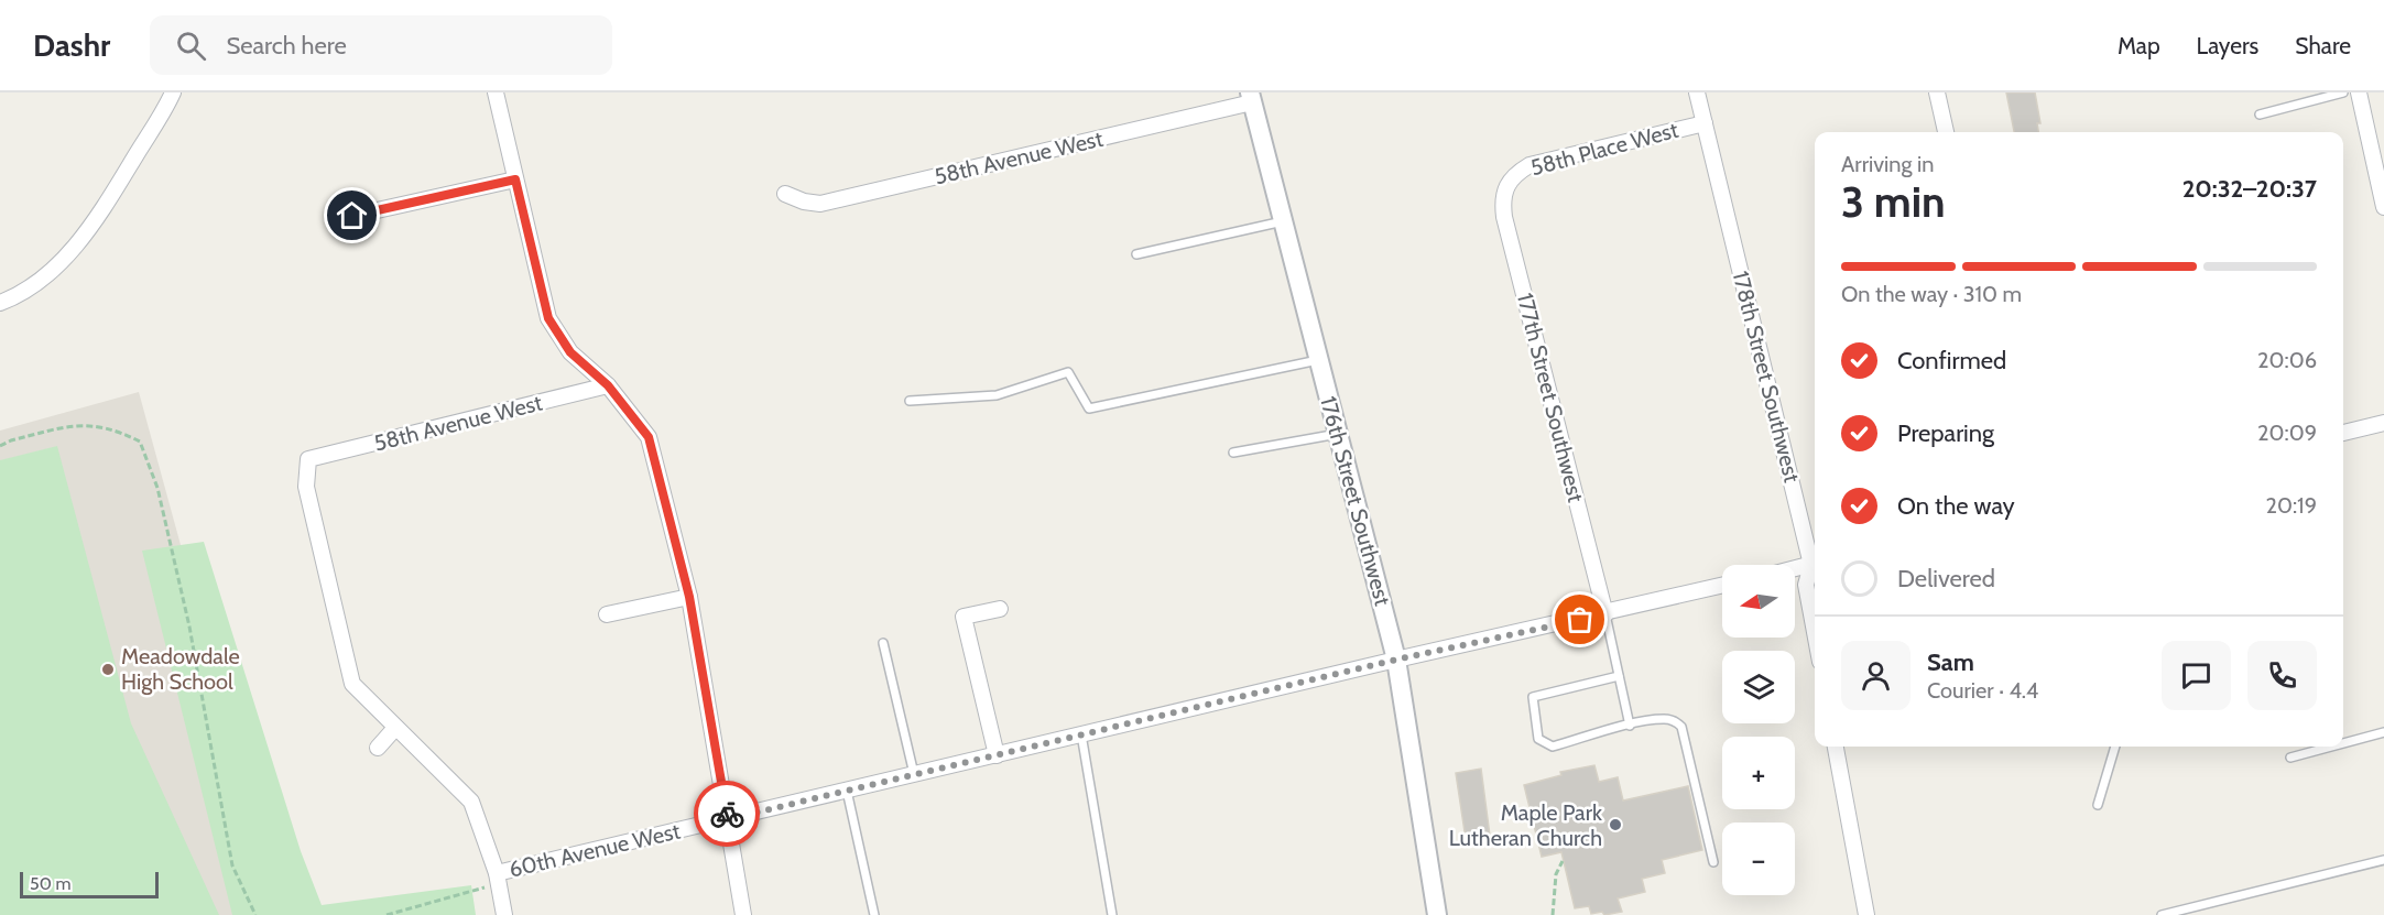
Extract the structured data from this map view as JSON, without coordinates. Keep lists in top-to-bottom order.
{
  "streets": {
    "street": [
      "58th Place West",
      "58th Avenue West",
      "178th Street Southwest",
      "177th Street Southwest",
      "176th Street Southwest",
      "60th Avenue West"
    ]
  },
  "crossings": [
    ["58th Place West", "178th Street Southwest"],
    ["58th Place West", "177th Street Southwest"],
    ["58th Avenue West", "176th Street Southwest"],
    ["177th Street Southwest", "60th Avenue West"],
    ["176th Street Southwest", "60th Avenue West"]
  ],
  "places": ["Meadowdale High School", "Maple Park Lutheran Church"],
  "scale_bar": "50 m",
  "north": "left",
  "page": {
    "header": "Dashr",
    "search": "Search here",
    "nav": ["Map", "Layers", "Share"],
    "heading": ["3 min", "Arriving in", "20:32–20:37"],
    "panel": ["Sam", "Courier · 4.4"],
    "bar": "On the way · 310 m",
    "list": [
      ["Confirmed", "20:06"],
      ["Preparing", "20:09"],
      ["On the way", "20:19"],
      "Delivered"
    ],
    "map_buttons": ["+", "−"],
    "scale": "50 m"
  }
}
